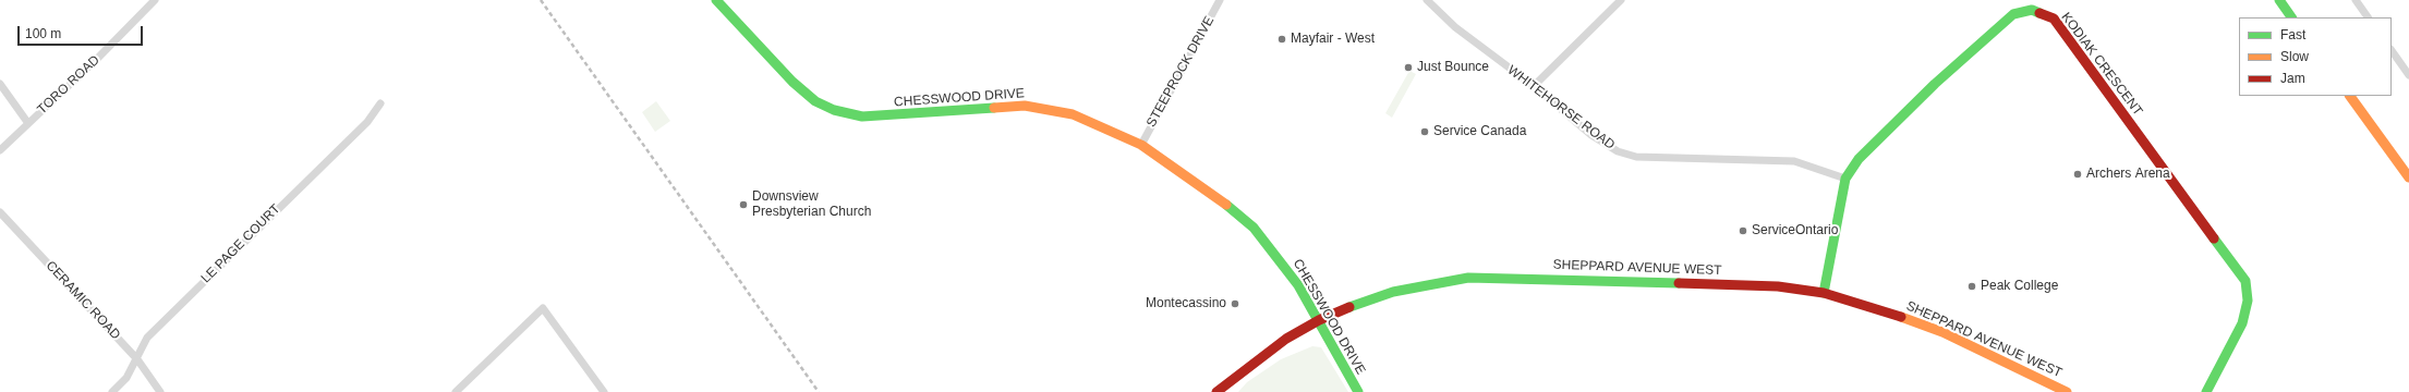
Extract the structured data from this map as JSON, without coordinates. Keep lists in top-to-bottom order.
{
  "streets": {
    "street": [
      "KODIAK CRESCENT",
      "STEEPROCK DRIVE",
      "TORO ROAD",
      "CHESSWOOD DRIVE",
      "WHITEHORSE ROAD",
      "LE PAGE COURT",
      "SHEPPARD AVENUE WEST",
      "CERAMIC ROAD"
    ]
  },
  "crossings": [
    ["KODIAK CRESCENT", "WHITEHORSE ROAD"],
    ["KODIAK CRESCENT", "SHEPPARD AVENUE WEST"],
    ["STEEPROCK DRIVE", "CHESSWOOD DRIVE"],
    ["CHESSWOOD DRIVE", "SHEPPARD AVENUE WEST"],
    ["LE PAGE COURT", "CERAMIC ROAD"]
  ],
  "places": [
    "Mayfair - West",
    "Just Bounce",
    "Service Canada",
    "Archers Arena",
    "Downsview Presbyterian Church",
    "ServiceOntario",
    "Peak College",
    "Montecassino"
  ],
  "legend": ["Fast", "Slow", "Jam"],
  "scale_bar": "100 m"
}
